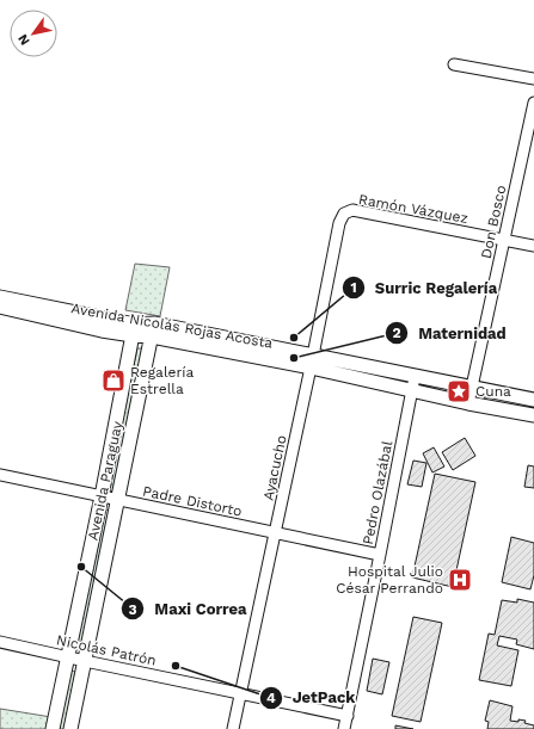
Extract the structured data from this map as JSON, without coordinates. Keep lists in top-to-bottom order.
{
  "streets": {
    "main road": ["Avenida Nicolás Rojas Acosta", "Avenida Paraguay"],
    "street": [
      "Ramón Vázquez",
      "Don Bosco",
      "Ayacucho",
      "Pedro Olazábal",
      "Padre Distorto",
      "Nicolás Patrón"
    ]
  },
  "crossings": [
    ["Ramón Vázquez", "Don Bosco"],
    ["Ramón Vázquez", "Ayacucho"],
    ["Don Bosco", "Avenida Nicolás Rojas Acosta"],
    ["Avenida Nicolás Rojas Acosta", "Ayacucho"],
    ["Avenida Nicolás Rojas Acosta", "Avenida Paraguay"],
    ["Avenida Nicolás Rojas Acosta", "Pedro Olazábal"],
    ["Ayacucho", "Padre Distorto"],
    ["Ayacucho", "Nicolás Patrón"],
    ["Avenida Paraguay", "Padre Distorto"],
    ["Avenida Paraguay", "Nicolás Patrón"],
    ["Pedro Olazábal", "Padre Distorto"],
    ["Pedro Olazábal", "Nicolás Patrón"]
  ],
  "places": {
    "other": [
      "Surric Regalería",
      "Maternidad",
      "Maxi Correa",
      "JetPack"
    ],
    "shop": ["Regalería Estrella"],
    "place": ["Cuna"],
    "hospital": ["Hospital Julio César Perrando"]
  },
  "north": "bottom left"
}
